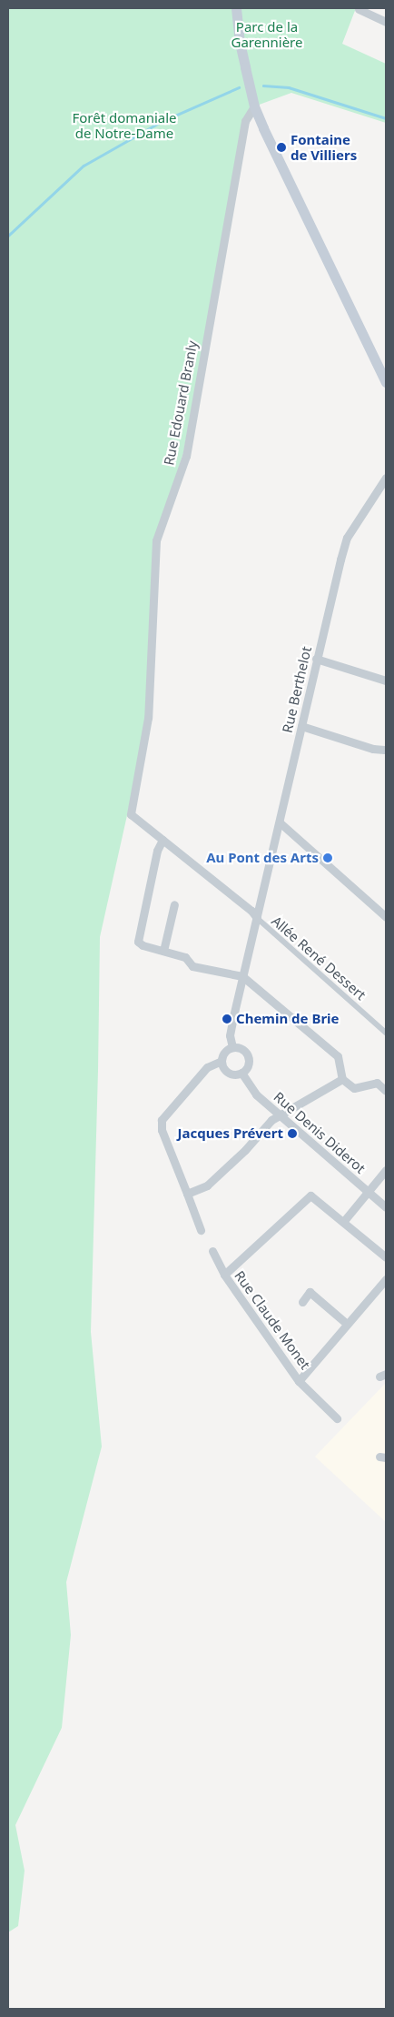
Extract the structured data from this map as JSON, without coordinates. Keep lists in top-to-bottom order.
{
  "streets": {
    "street": [
      "Rue Edouard Branly",
      "Rue Berthelot",
      "Allée René Dessert",
      "Rue Denis Diderot",
      "Rue Claude Monet"
    ]
  },
  "crossings": [
    ["Rue Berthelot", "Allée René Dessert"]
  ],
  "parks": ["Parc de la Garennière", "Forêt domaniale de Notre-Dame"],
  "places": [
    "Fontaine de Villiers",
    "Au Pont des Arts",
    "Chemin de Brie",
    "Jacques Prévert"
  ]
}
